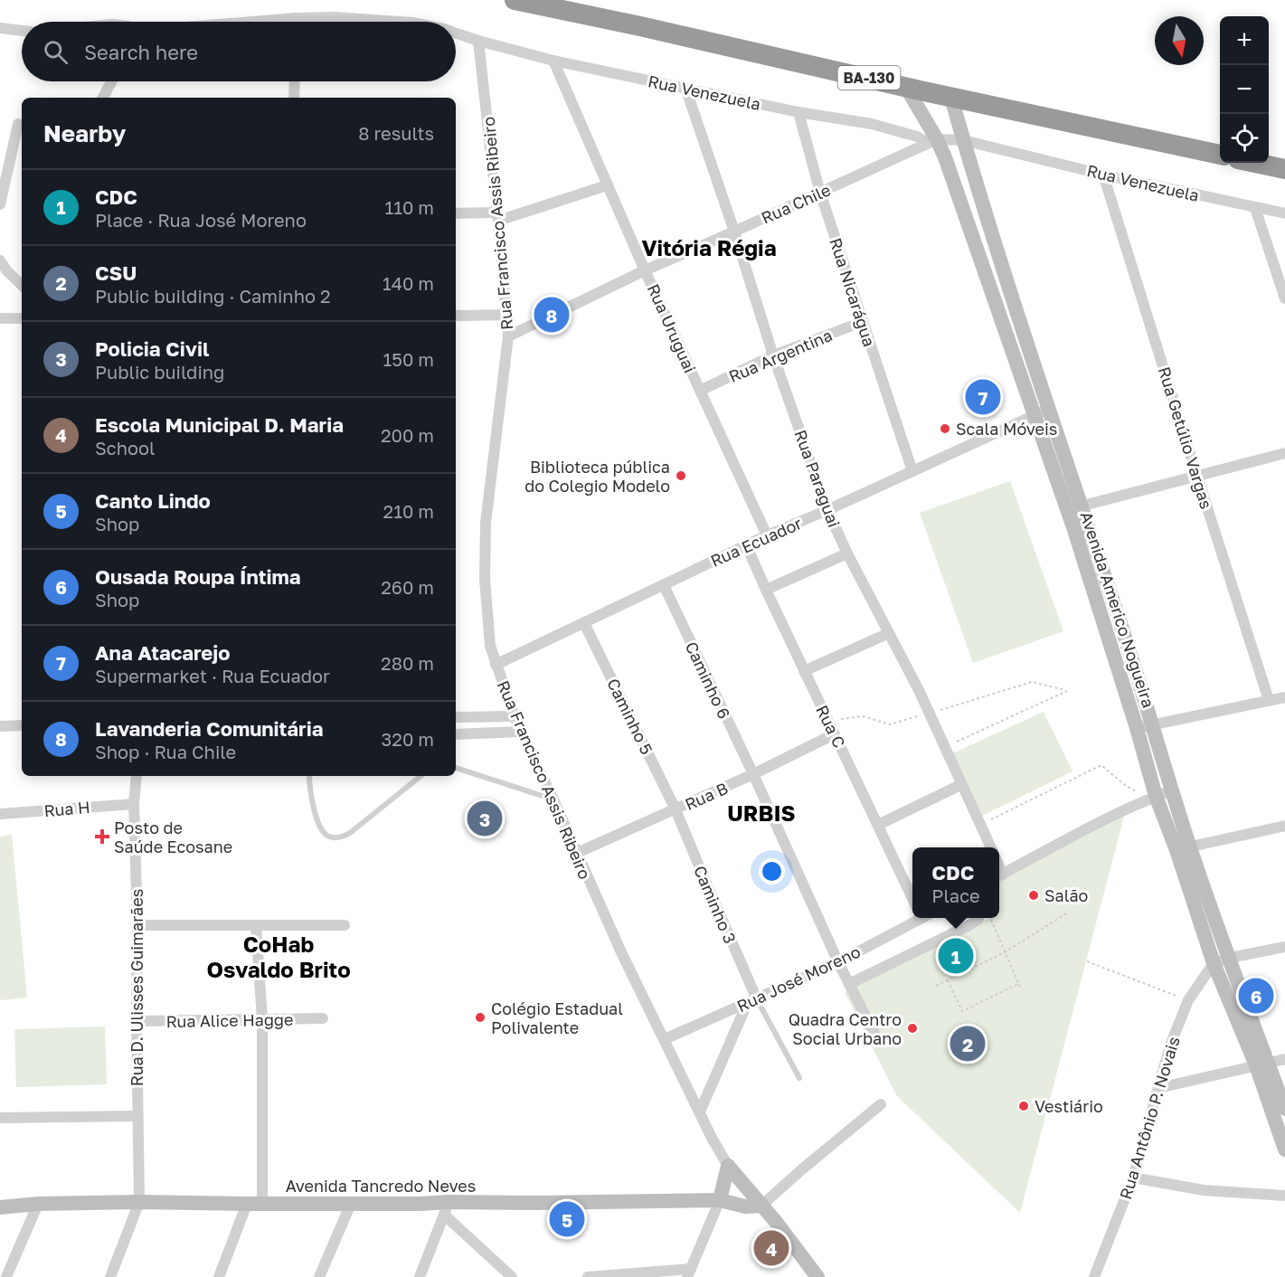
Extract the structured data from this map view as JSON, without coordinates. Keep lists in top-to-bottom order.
{
  "streets": {
    "highway": ["BA-130"],
    "street": [
      "Rua Venezuela",
      "Rua Chile",
      "Rua Francisco Assis Ribeiro",
      "Rua Nicarágua",
      "Rua Uruguai",
      "Rua Argentina",
      "Rua Getúlio Vargas",
      "Rua Paraguai",
      "Rua Ecuador",
      "Avenida Americo Nogueira",
      "Caminho 6",
      "Caminho 5",
      "Rua C",
      "Rua B",
      "Rua H",
      "Caminho 3",
      "Rua José Moreno",
      "Rua D. Ulisses Guimarães",
      "Rua Alice Hagge",
      "Rua Antônio P. Novais",
      "Avenida Tancredo Neves"
    ]
  },
  "crossings": [
    ["BA-130", "Avenida Americo Nogueira"],
    ["Rua Venezuela", "Rua Chile"],
    ["Rua Venezuela", "Rua Francisco Assis Ribeiro"],
    ["Rua Venezuela", "Rua Nicarágua"],
    ["Rua Venezuela", "Rua Uruguai"],
    ["Rua Venezuela", "Rua Getúlio Vargas"],
    ["Rua Venezuela", "Rua Paraguai"],
    ["Rua Venezuela", "Avenida Americo Nogueira"],
    ["Rua Chile", "Rua Francisco Assis Ribeiro"],
    ["Rua Chile", "Rua Nicarágua"],
    ["Rua Chile", "Rua Uruguai"],
    ["Rua Chile", "Rua Paraguai"],
    ["Rua Chile", "Avenida Americo Nogueira"],
    ["Rua Francisco Assis Ribeiro", "Rua Ecuador"],
    ["Rua Francisco Assis Ribeiro", "Rua B"],
    ["Rua Francisco Assis Ribeiro", "Rua José Moreno"],
    ["Rua Nicarágua", "Rua Argentina"],
    ["Rua Nicarágua", "Rua Ecuador"],
    ["Rua Uruguai", "Rua Argentina"],
    ["Rua Uruguai", "Rua Ecuador"],
    ["Rua Argentina", "Rua Paraguai"],
    ["Rua Paraguai", "Rua Ecuador"],
    ["Rua Ecuador", "Avenida Americo Nogueira"],
    ["Rua Ecuador", "Caminho 6"],
    ["Rua Ecuador", "Caminho 5"],
    ["Rua Ecuador", "Rua C"],
    ["Avenida Americo Nogueira", "Rua Antônio P. Novais"],
    ["Caminho 6", "Rua B"],
    ["Caminho 6", "Rua José Moreno"],
    ["Caminho 5", "Rua B"],
    ["Caminho 5", "Caminho 3"],
    ["Rua C", "Rua B"],
    ["Rua B", "Caminho 3"],
    ["Rua H", "Rua D. Ulisses Guimarães"],
    ["Caminho 3", "Rua José Moreno"],
    ["Rua D. Ulisses Guimarães", "Rua Alice Hagge"],
    ["Rua D. Ulisses Guimarães", "Avenida Tancredo Neves"]
  ],
  "districts": ["Vitória Régia", "URBIS", "CoHab Osvaldo Brito"],
  "places": {
    "other": [
      "Scala Móveis",
      "Biblioteca pública do Colegio Modelo",
      "Salão",
      "Colégio Estadual Polivalente",
      "Quadra Centro Social Urbano",
      "Vestiário"
    ],
    "health": ["Posto de Saúde Ecosane"]
  },
  "north": "bottom",
  "page": {
    "map_buttons": ["+", "−"],
    "search": "Search here",
    "heading": ["Nearby", "8 results"],
    "list": [
      {
        "mark": "1",
        "name": "CDC",
        "note": "Place · Rua José Moreno",
        "value": "110 m"
      },
      {
        "mark": "2",
        "name": "CSU",
        "note": "Public building · Caminho 2",
        "value": "140 m"
      },
      {
        "mark": "3",
        "name": "Policia Civil",
        "note": "Public building",
        "value": "150 m"
      },
      {
        "mark": "4",
        "name": "Escola Municipal D. Maria",
        "note": "School",
        "value": "200 m"
      },
      {
        "mark": "5",
        "name": "Canto Lindo",
        "note": "Shop",
        "value": "210 m"
      },
      {
        "mark": "6",
        "name": "Ousada Roupa Íntima",
        "note": "Shop",
        "value": "260 m"
      },
      {
        "mark": "7",
        "name": "Ana Atacarejo",
        "note": "Supermarket · Rua Ecuador",
        "value": "280 m"
      },
      {
        "mark": "8",
        "name": "Lavanderia Comunitária",
        "note": "Shop · Rua Chile",
        "value": "320 m"
      }
    ],
    "pins": [
      "8",
      "7",
      "3",
      "1",
      "6",
      "2",
      "5",
      "4"
    ],
    "popup": ["CDC", "Place"]
  }
}
